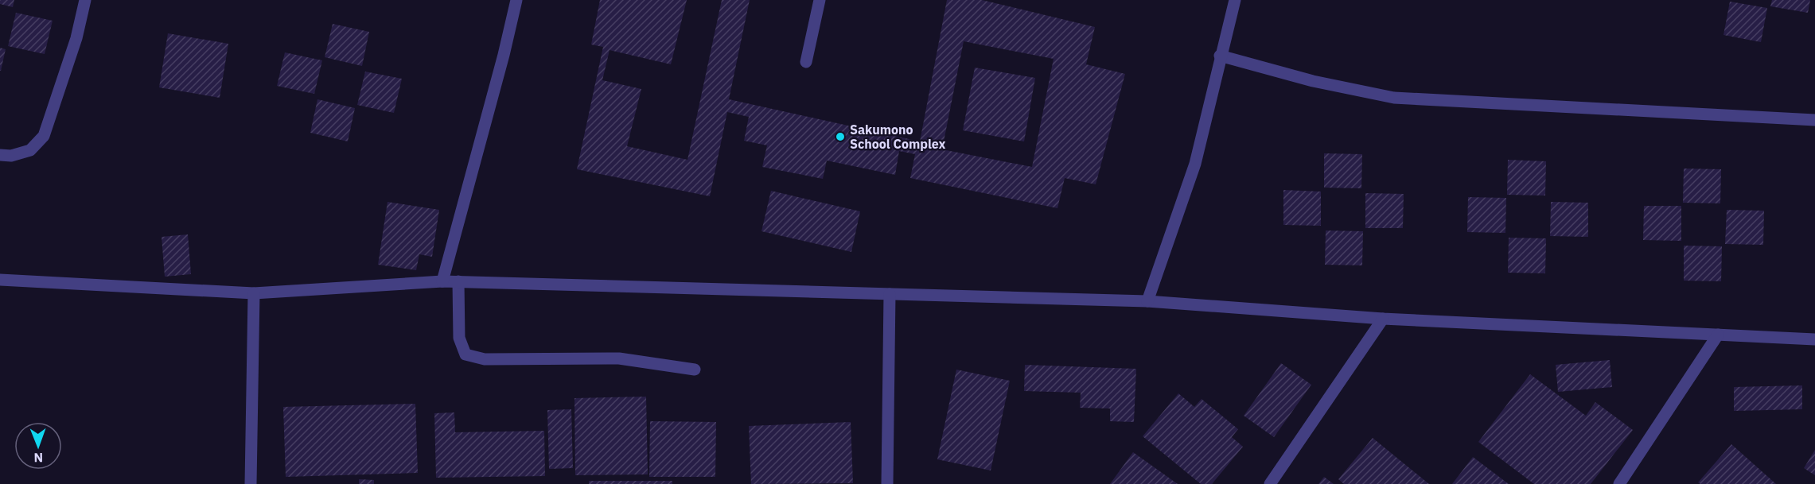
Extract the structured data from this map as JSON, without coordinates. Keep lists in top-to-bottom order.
{
  "places": ["Sakumono School Complex"],
  "north": "bottom"
}
